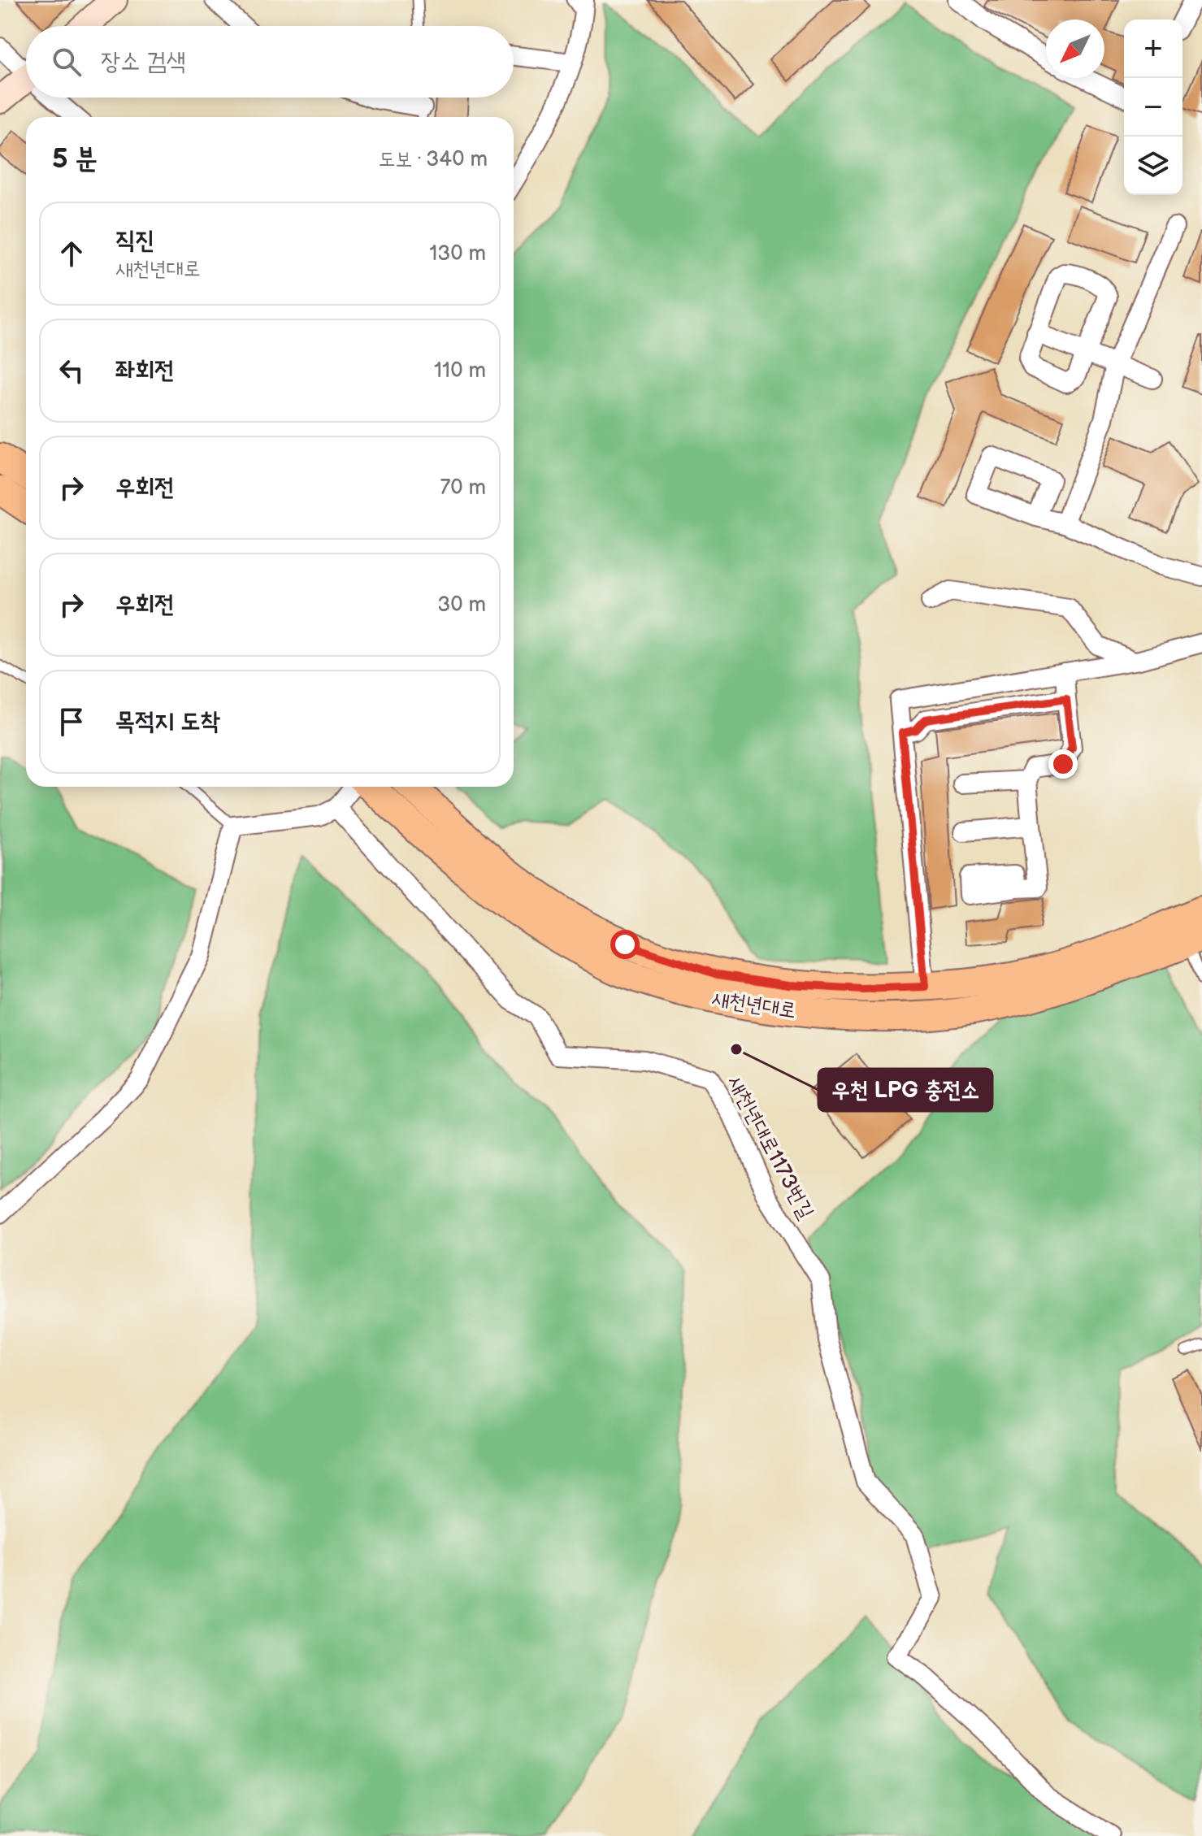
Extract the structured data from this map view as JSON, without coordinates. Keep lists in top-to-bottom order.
{
  "streets": {
    "main road": ["새천년대로"],
    "street": ["새천년대로1173번길"]
  },
  "places": ["우천 LPG 충전소"],
  "north": "bottom left",
  "page": {
    "map_buttons": ["+", "−"],
    "search": "장소 검색",
    "heading": ["5 분", "도보 · 340 m"],
    "list": [
      ["직진", "새천년대로", "130 m"],
      ["좌회전", "110 m"],
      ["우회전", "70 m"],
      ["우회전", "30 m"],
      "목적지 도착"
    ]
  }
}
